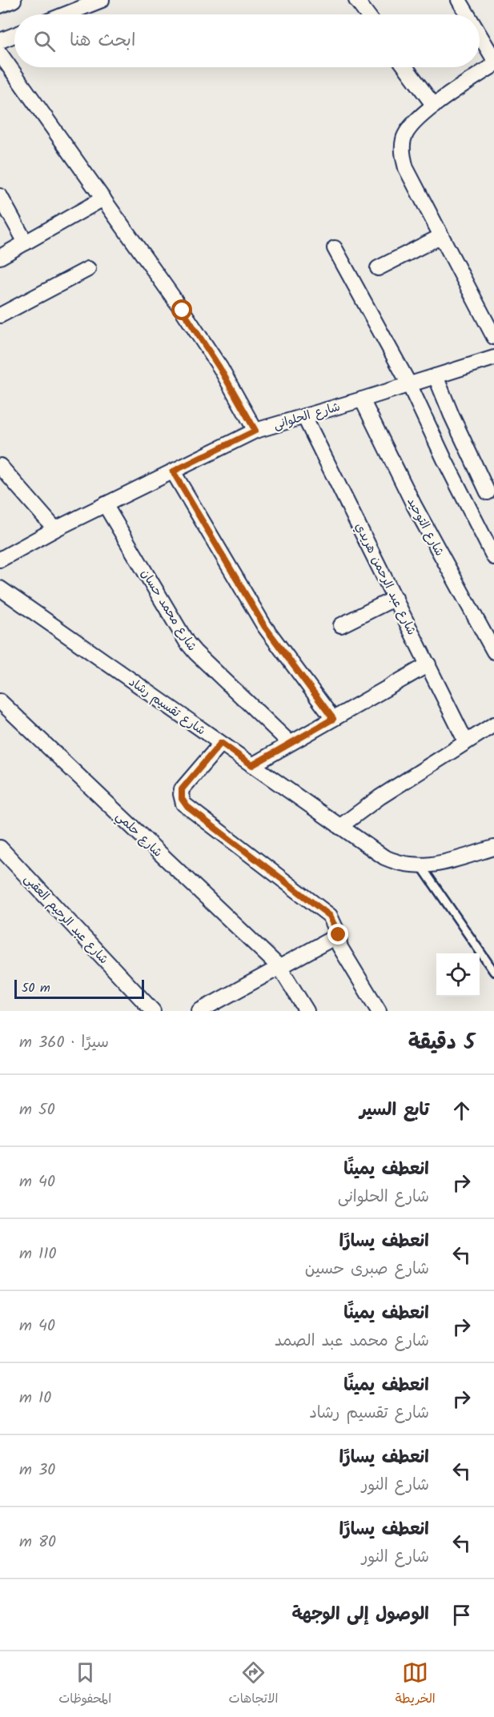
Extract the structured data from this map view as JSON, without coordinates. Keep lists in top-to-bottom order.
{
  "streets": {
    "street": [
      "شارع الحلوانى",
      "شارع التوحيد",
      "شارع عبد الرحمن هريدي",
      "شارع محمد حسان",
      "شارع تقسيم رشاد",
      "شارع حلمي",
      "شارع عبد الرحيم العقبى"
    ]
  },
  "crossings": [
    ["شارع الحلوانى", "شارع التوحيد"],
    ["شارع الحلوانى", "شارع عبد الرحمن هريدي"],
    ["شارع الحلوانى", "شارع محمد حسان"]
  ],
  "scale_bar": "50 m",
  "page": {
    "search": "ابحث هنا",
    "scale": "50 m",
    "heading": ["5 دقيقة", "سيرًا · 360 m"],
    "list": [
      ["تابع السير", "50 m"],
      ["انعطف يمينًا", "شارع الحلوانى", "40 m"],
      ["انعطف يسارًا", "شارع صبرى حسين", "110 m"],
      ["انعطف يمينًا", "شارع محمد عبد الصمد", "40 m"],
      ["انعطف يمينًا", "شارع تقسيم رشاد", "10 m"],
      ["انعطف يسارًا", "شارع النور", "30 m"],
      ["انعطف يسارًا", "شارع النور", "80 m"],
      "الوصول إلى الوجهة"
    ],
    "nav": ["الخريطة", "الاتجاهات", "المحفوظات"]
  }
}
